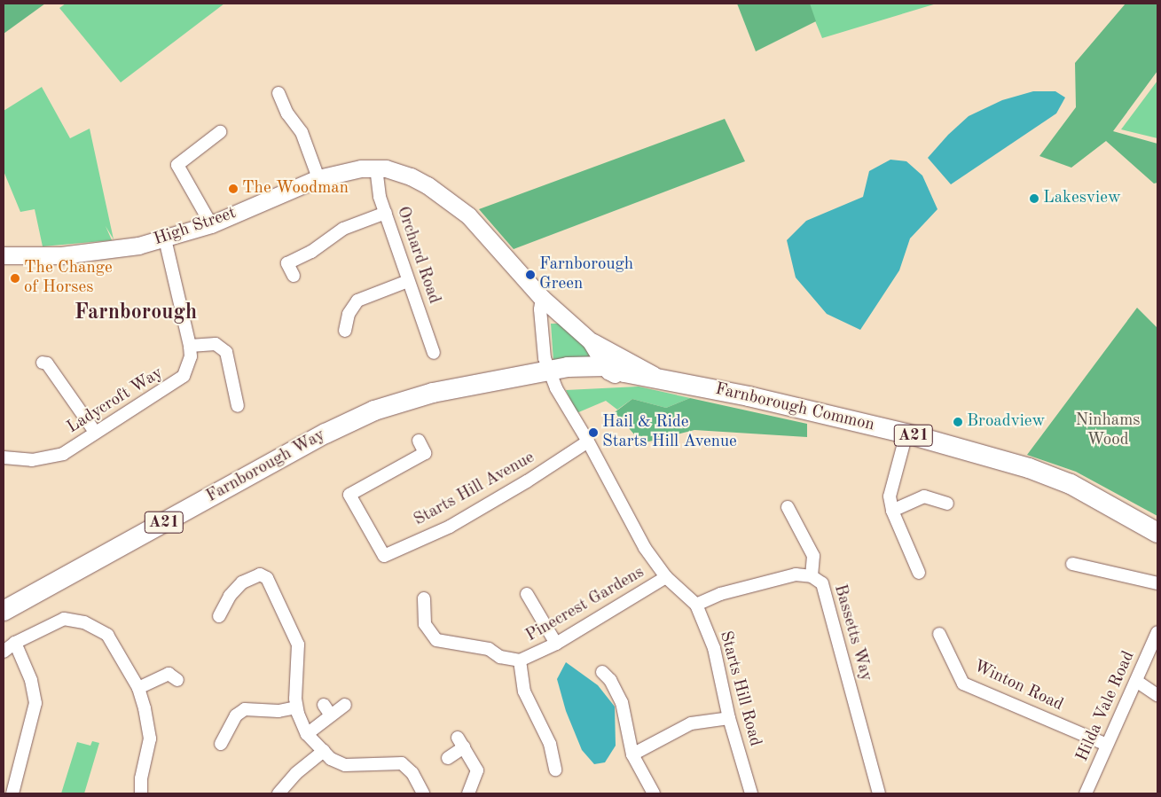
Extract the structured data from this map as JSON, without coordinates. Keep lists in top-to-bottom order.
{
  "streets": {
    "highway": ["Farnborough Common", "A21", "Farnborough Way"],
    "main road": ["High Street"],
    "street": [
      "Orchard Road",
      "Ladycroft Way",
      "Starts Hill Avenue",
      "Pinecrest Gardens",
      "Bassetts Way",
      "Winton Road",
      "Starts Hill Road",
      "Hilda Vale Road"
    ]
  },
  "crossings": [
    ["High Street", "Orchard Road"],
    ["High Street", "Ladycroft Way"],
    ["High Street", "Farnborough Common"],
    ["Farnborough Common", "Farnborough Way"],
    ["Farnborough Common", "Starts Hill Road"],
    ["Farnborough Way", "Starts Hill Road"],
    ["Starts Hill Avenue", "Starts Hill Road"],
    ["Pinecrest Gardens", "Starts Hill Road"],
    ["Bassetts Way", "Starts Hill Road"],
    ["Winton Road", "Hilda Vale Road"]
  ],
  "districts": ["Farnborough"],
  "parks": ["Ninhams Wood"],
  "places": [
    "The Woodman",
    "Lakesview",
    "Farnborough Green",
    "The Change of Horses",
    "Broadview",
    "Hail & Ride Starts Hill Avenue"
  ]
}
